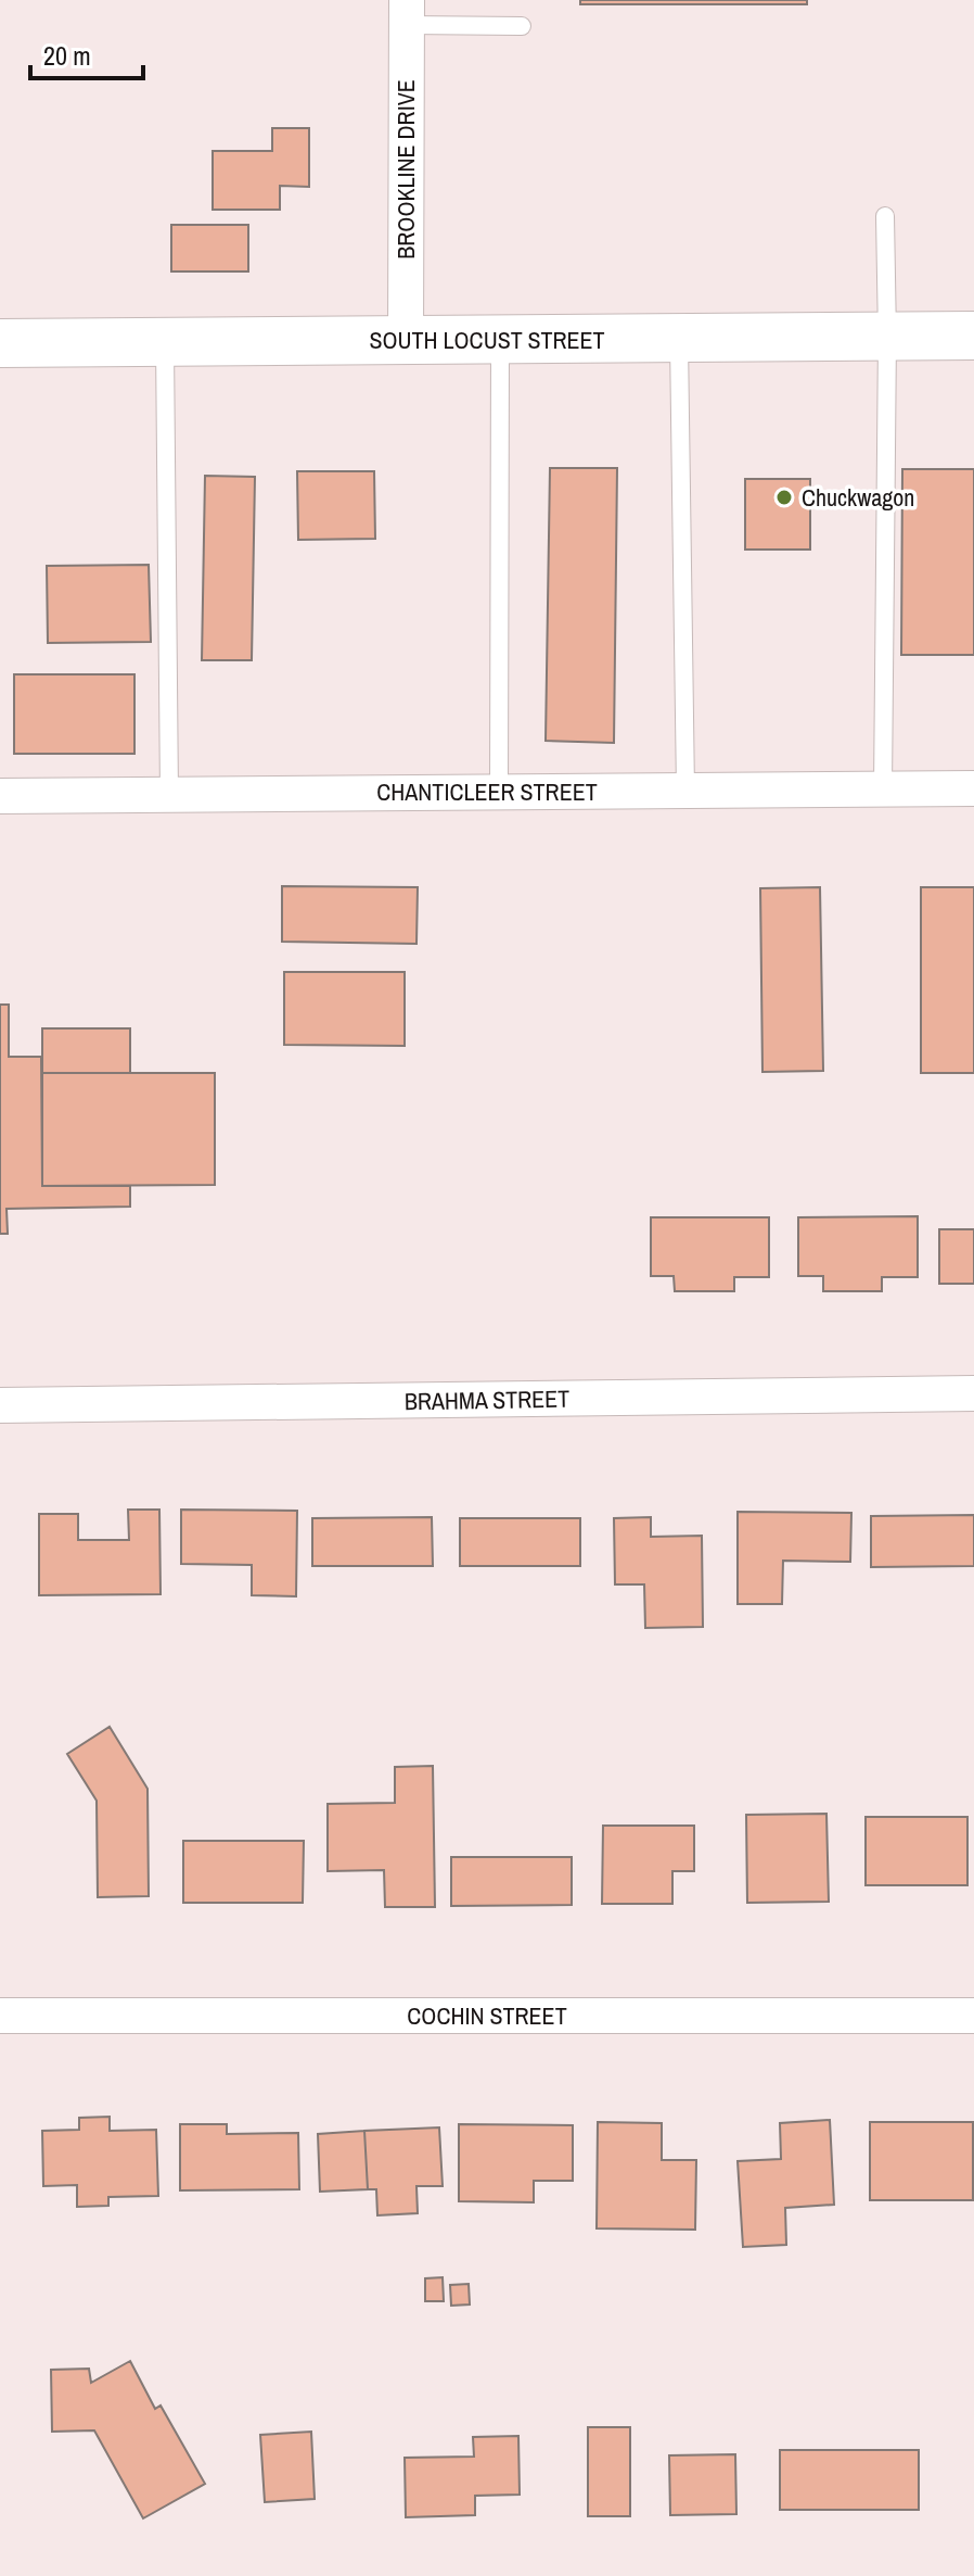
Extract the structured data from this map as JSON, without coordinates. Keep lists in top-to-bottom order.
{
  "streets": {
    "main road": ["SOUTH LOCUST STREET"],
    "street": [
      "BROOKLINE DRIVE",
      "CHANTICLEER STREET",
      "BRAHMA STREET",
      "COCHIN STREET"
    ]
  },
  "crossings": [
    ["BROOKLINE DRIVE", "SOUTH LOCUST STREET"]
  ],
  "places": ["Chuckwagon"],
  "scale_bar": "20 m"
}
